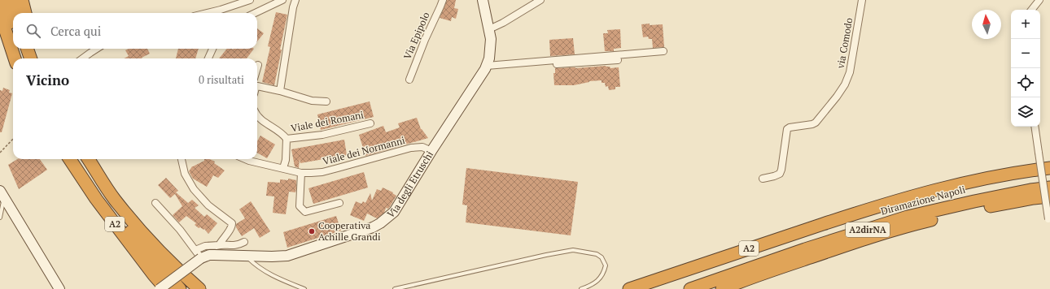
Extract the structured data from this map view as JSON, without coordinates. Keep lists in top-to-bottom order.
{
  "streets": {
    "highway": ["Diramazione Napoli", "A2", "A2dirNA"],
    "main road": ["Via degli Etruschi"],
    "street": [
      "Via Epipolo",
      "via Comodo",
      "Viale dei Romani",
      "Viale dei Normanni"
    ]
  },
  "crossings": [
    ["Viale dei Romani", "Viale dei Normanni"],
    ["Viale dei Normanni", "Via degli Etruschi"]
  ],
  "places": ["Cooperativa Achille Grandi"],
  "north": "top",
  "page": {
    "map_buttons": ["+", "−"],
    "search": "Cerca qui",
    "heading": ["Vicino", "0 risultati"]
  }
}
